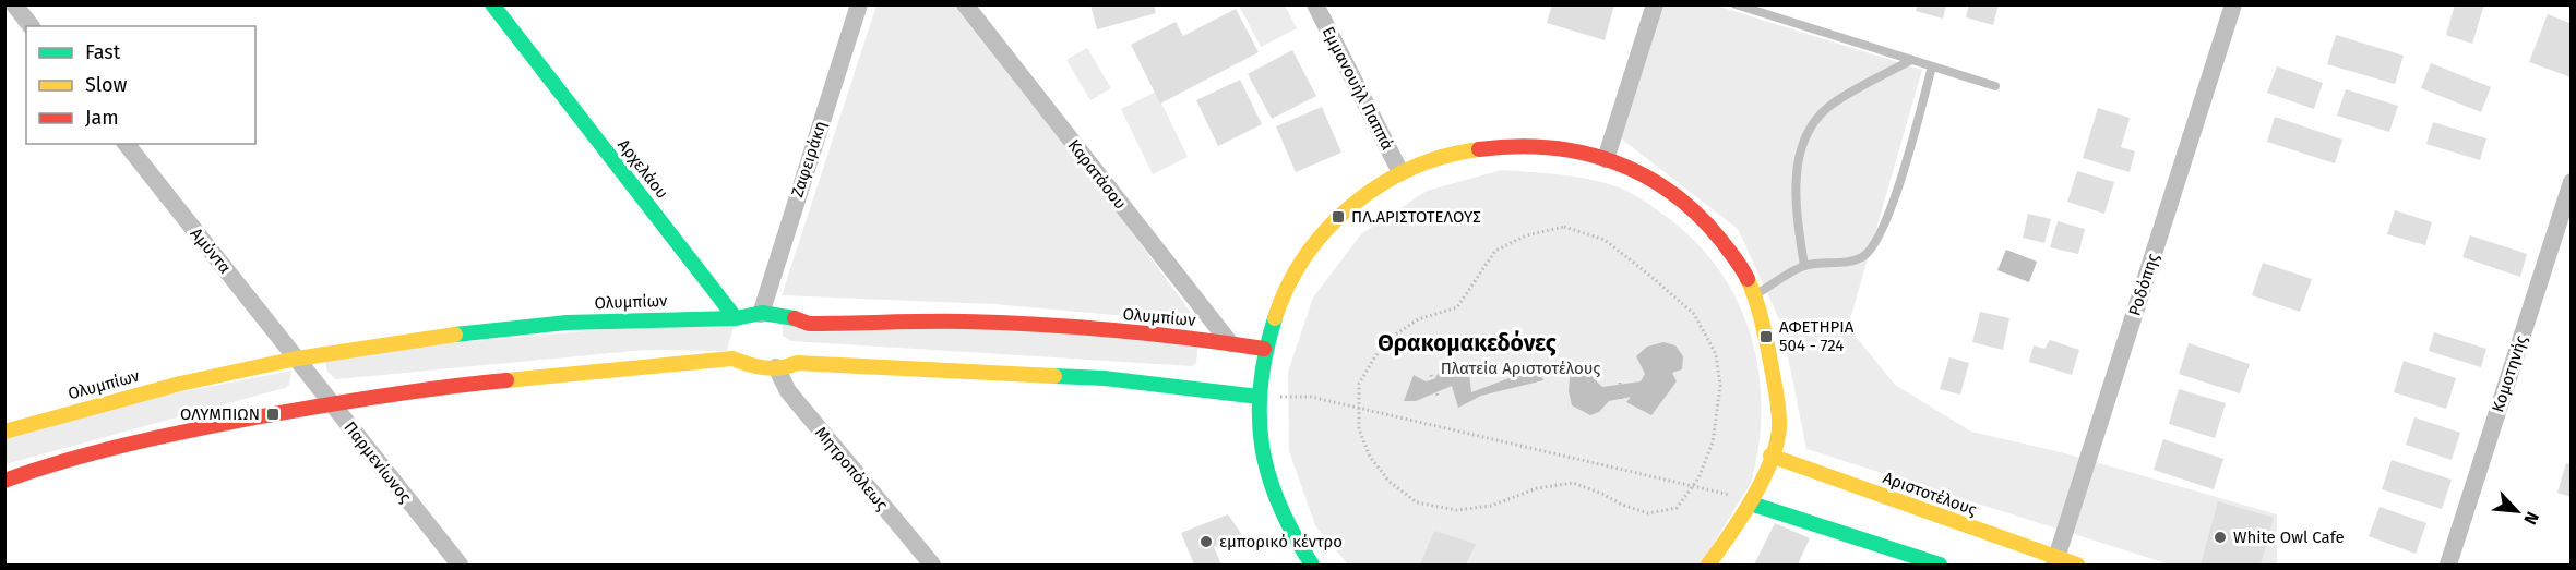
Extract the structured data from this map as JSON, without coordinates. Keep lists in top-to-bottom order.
{
  "streets": {
    "street": [
      "Εμμανουήλ Παππά",
      "Ζαφειράκη",
      "Αρχελάου",
      "Καρατάσου",
      "Αμύντα",
      "Ροδόπης",
      "Ολυμπίων",
      "Κομοτηνής",
      "Παρμενίωνος",
      "Μητροπόλεως",
      "Αριστοτέλους"
    ]
  },
  "crossings": [
    ["Ζαφειράκη", "Αρχελάου"],
    ["Ζαφειράκη", "Ολυμπίων"],
    ["Ζαφειράκη", "Μητροπόλεως"],
    ["Αρχελάου", "Ολυμπίων"],
    ["Αρχελάου", "Μητροπόλεως"],
    ["Καρατάσου", "Ολυμπίων"],
    ["Αμύντα", "Ολυμπίων"],
    ["Αμύντα", "Παρμενίωνος"],
    ["Ροδόπης", "Αριστοτέλους"],
    ["Ολυμπίων", "Παρμενίωνος"],
    ["Ολυμπίων", "Μητροπόλεως"]
  ],
  "districts": ["Θρακομακεδόνες"],
  "parks": ["Πλατεία Αριστοτέλους"],
  "places": {
    "transit": ["ΠΛ.ΑΡΙΣΤΟΤΕΛΟΥΣ", "ΑΦΕΤΗΡΙΑ 504 - 724", "ΟΛΥΜΠΙΩΝ"],
    "other": ["White Owl Cafe", "εμπορικό κέντρο"]
  },
  "legend": ["Fast", "Slow", "Jam"],
  "north": "bottom right"
}
